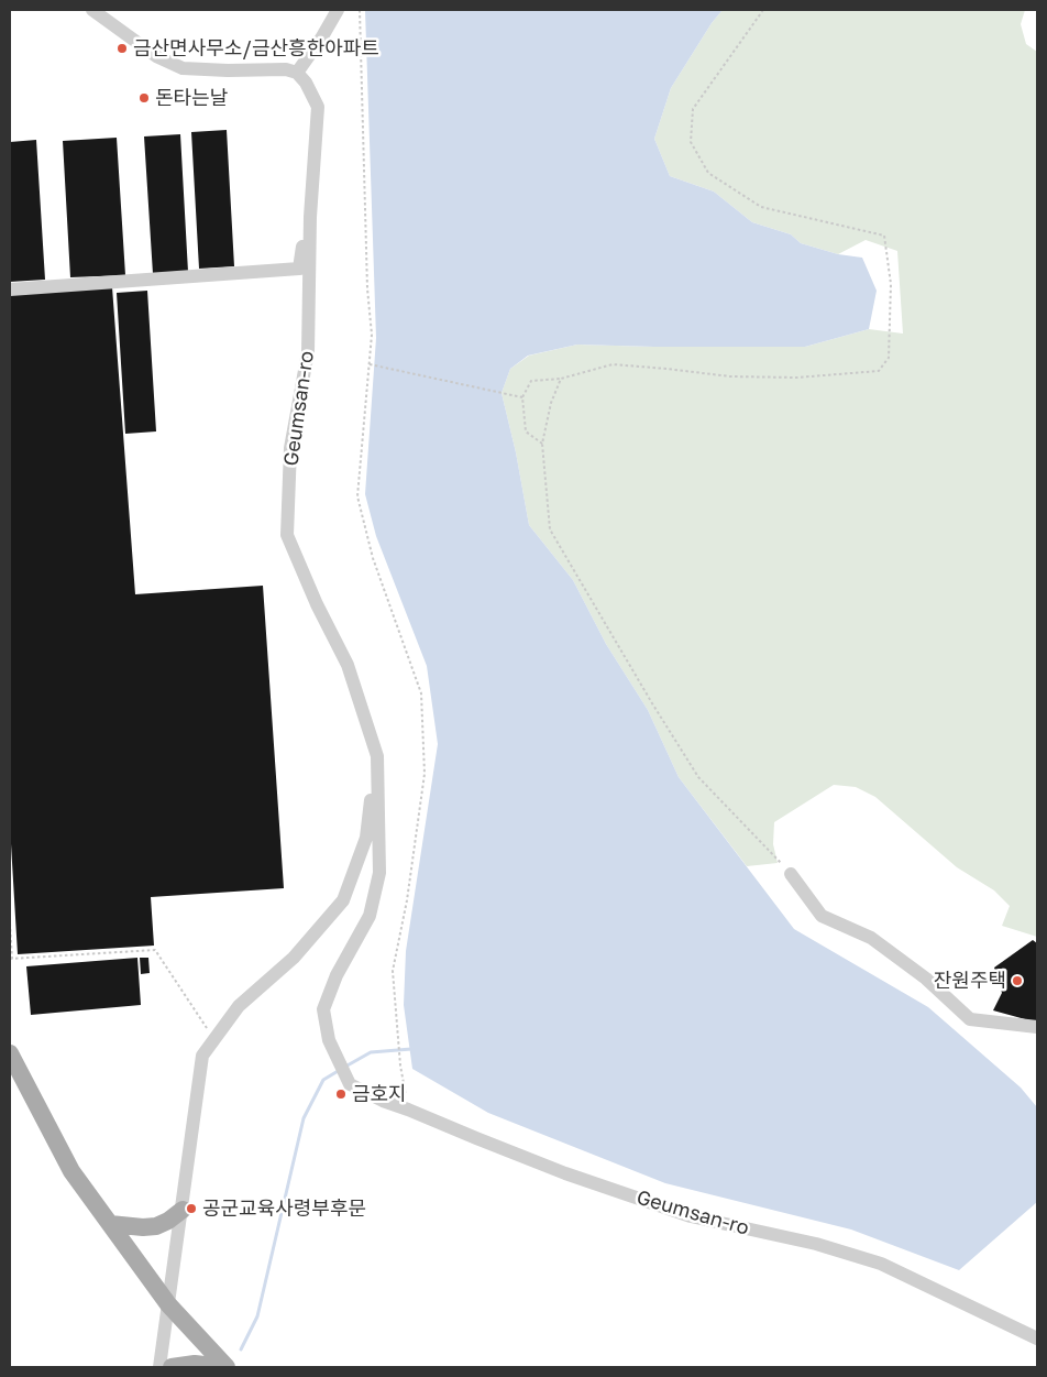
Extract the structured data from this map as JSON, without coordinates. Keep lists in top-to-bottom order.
{
  "streets": {
    "street": ["Geumsan-ro"]
  },
  "places": [
    "금산면사무소/금산흥한아파트",
    "돈타는날",
    "잔원주택",
    "금호지",
    "공군교육사령부후문"
  ]
}
